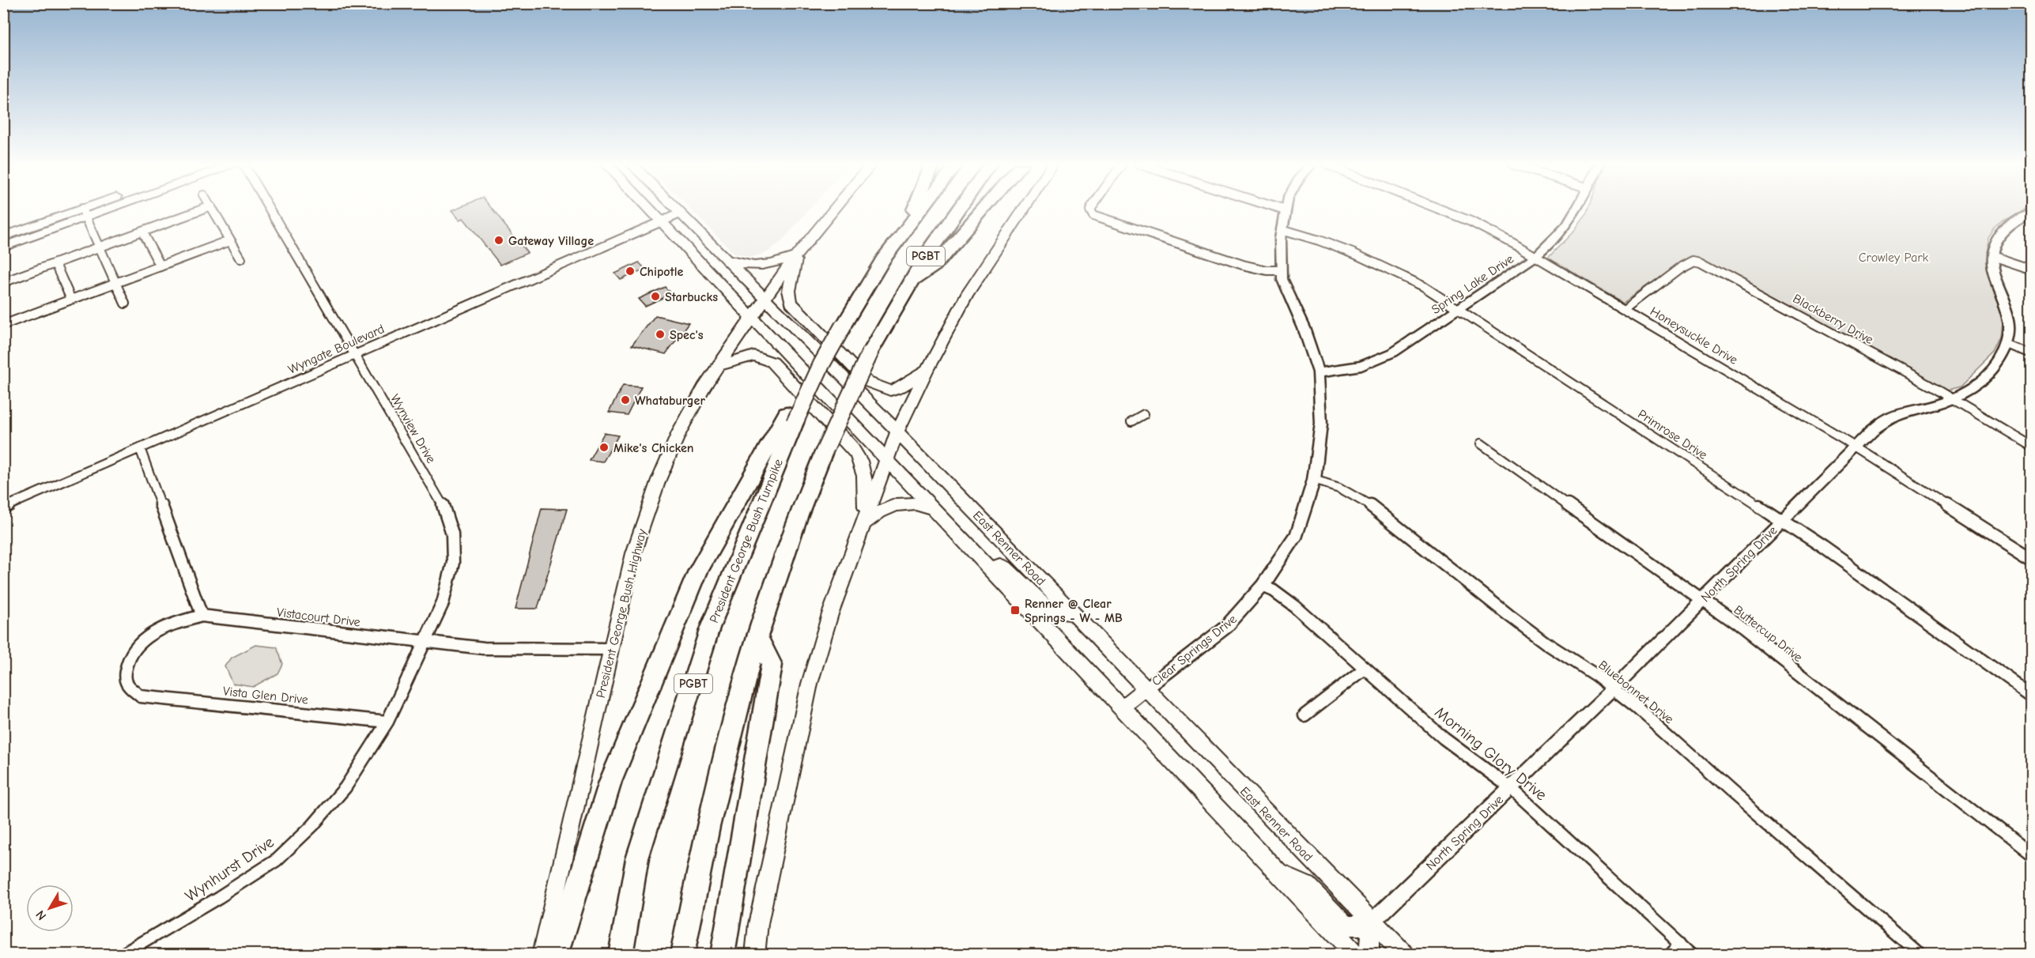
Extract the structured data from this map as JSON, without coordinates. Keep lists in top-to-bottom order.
{
  "streets": {
    "highway": ["PGBT", "President George Bush Turnpike"],
    "main road": ["East Renner Road", "President George Bush Highway"],
    "street": [
      "Spring Lake Drive",
      "Blackberry Drive",
      "Honeysuckle Drive",
      "Wyngate Boulevard",
      "Wynview Drive",
      "Primrose Drive",
      "North Spring Drive",
      "Vistacourt Drive",
      "Buttercup Drive",
      "Clear Springs Drive",
      "Bluebonnet Drive",
      "Vista Glen Drive",
      "Morning Glory Drive",
      "Wynhurst Drive"
    ]
  },
  "crossings": [
    ["Spring Lake Drive", "Honeysuckle Drive"],
    ["Spring Lake Drive", "Primrose Drive"],
    ["Spring Lake Drive", "Clear Springs Drive"],
    ["Blackberry Drive", "Honeysuckle Drive"],
    ["Blackberry Drive", "North Spring Drive"],
    ["Honeysuckle Drive", "North Spring Drive"],
    ["Wyngate Boulevard", "Wynview Drive"],
    ["Wyngate Boulevard", "East Renner Road"],
    ["Wynview Drive", "Vistacourt Drive"],
    ["Wynview Drive", "Vista Glen Drive"],
    ["Wynview Drive", "Wynhurst Drive"],
    ["Primrose Drive", "North Spring Drive"],
    ["Primrose Drive", "Clear Springs Drive"],
    ["East Renner Road", "North Spring Drive"],
    ["East Renner Road", "President George Bush Highway"],
    ["East Renner Road", "Clear Springs Drive"],
    ["North Spring Drive", "Buttercup Drive"],
    ["North Spring Drive", "Bluebonnet Drive"],
    ["North Spring Drive", "Morning Glory Drive"],
    ["President George Bush Highway", "Vistacourt Drive"],
    ["Vistacourt Drive", "Vista Glen Drive"],
    ["Clear Springs Drive", "Bluebonnet Drive"],
    ["Clear Springs Drive", "Morning Glory Drive"],
    ["Vista Glen Drive", "Wynhurst Drive"]
  ],
  "parks": ["Crowley Park"],
  "places": {
    "other": [
      "Gateway Village",
      "Chipotle",
      "Starbucks",
      "Spec's",
      "Whataburger",
      "Mike's Chicken"
    ],
    "transit": ["Renner @ Clear Springs - W - MB"]
  },
  "north": "bottom left"
}
